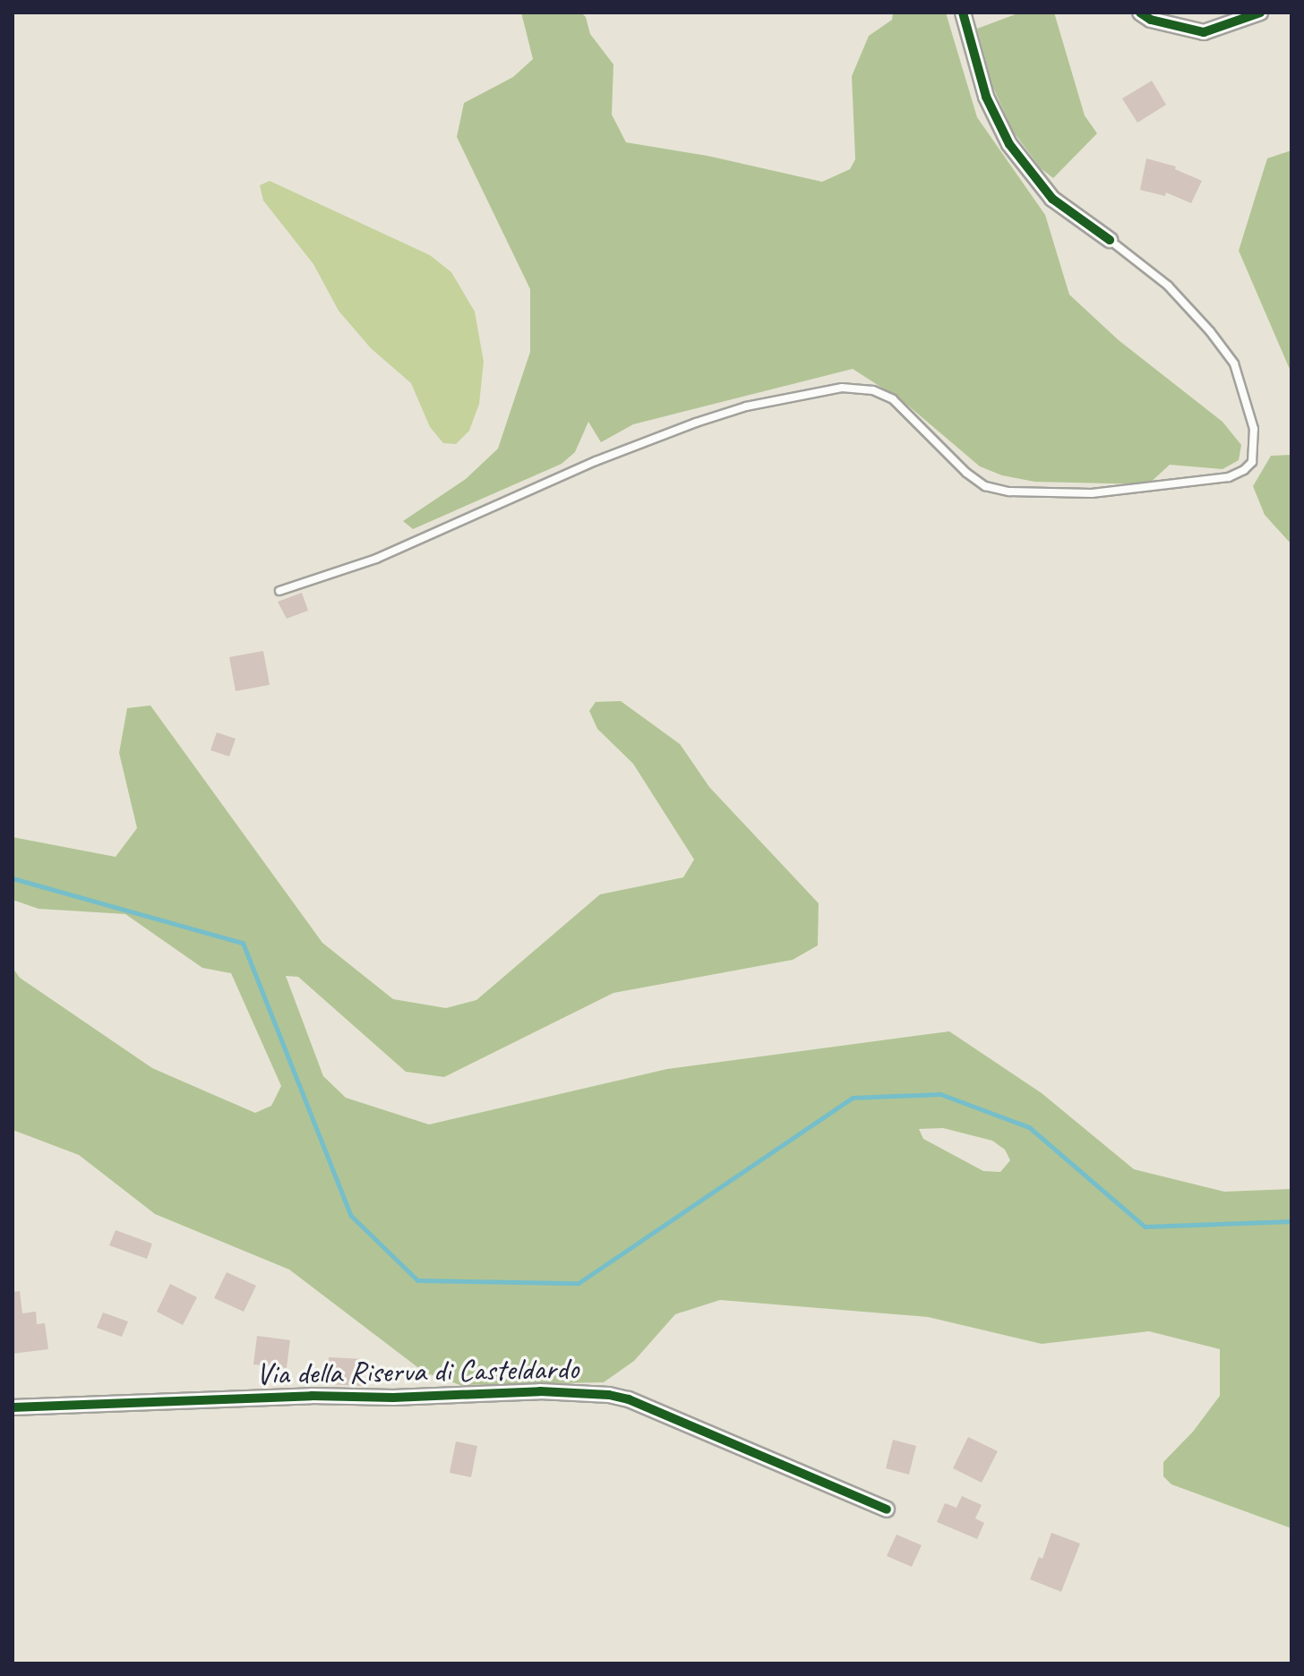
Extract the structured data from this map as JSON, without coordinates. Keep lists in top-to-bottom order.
{
  "streets": {
    "street": ["Via della Riserva di Casteldardo"]
  }
}
